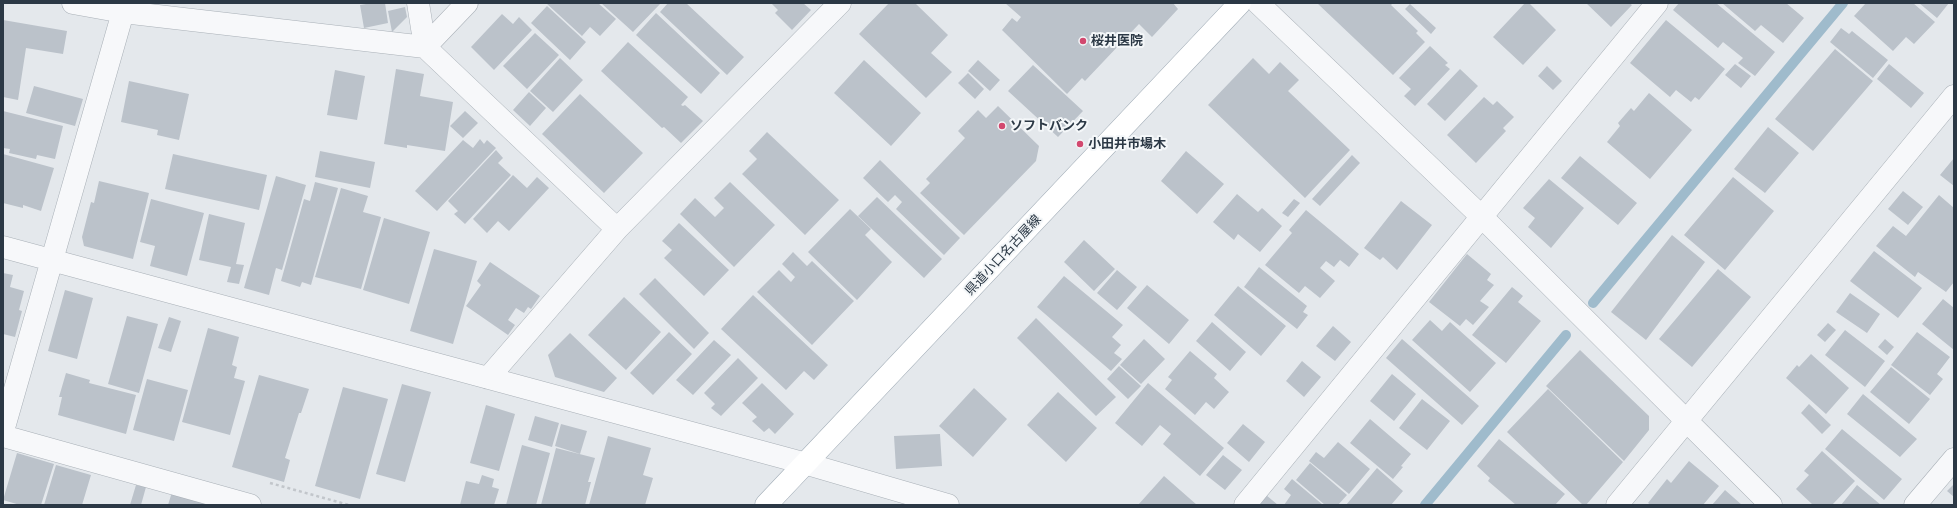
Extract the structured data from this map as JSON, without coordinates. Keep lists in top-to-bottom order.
{
  "streets": {
    "main road": ["県道小口名古屋線"]
  },
  "places": ["桜井医院", "ソフトバンク", "小田井市場木"]
}
